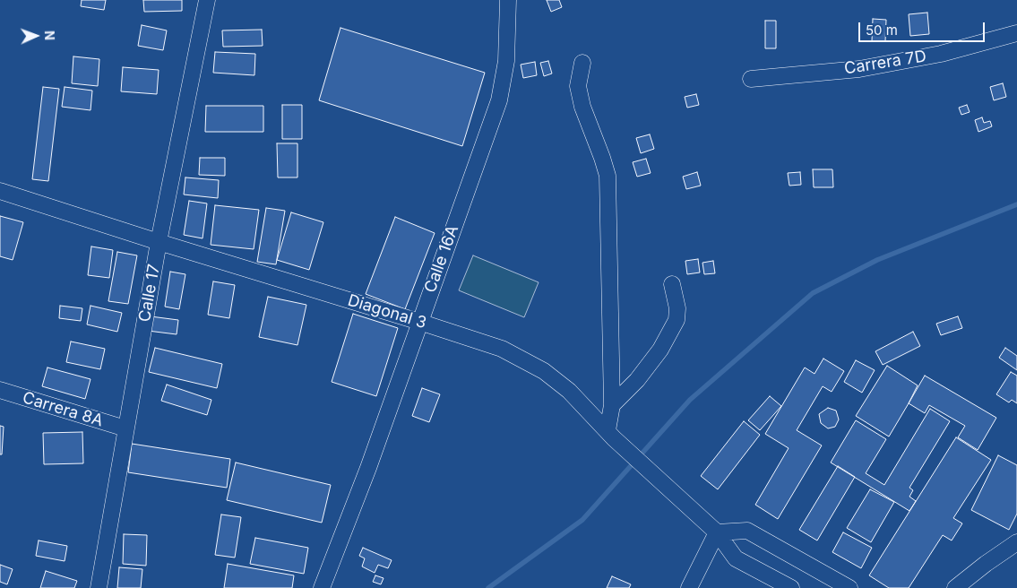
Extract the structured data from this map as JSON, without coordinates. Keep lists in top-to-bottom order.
{
  "streets": {
    "street": [
      "Carrera 7D",
      "Calle 16A",
      "Calle 17",
      "Diagonal 3",
      "Carrera 8A"
    ]
  },
  "crossings": [
    ["Calle 16A", "Diagonal 3"],
    ["Calle 17", "Diagonal 3"],
    ["Calle 17", "Carrera 8A"]
  ],
  "scale_bar": "50 m",
  "north": "right"
}
